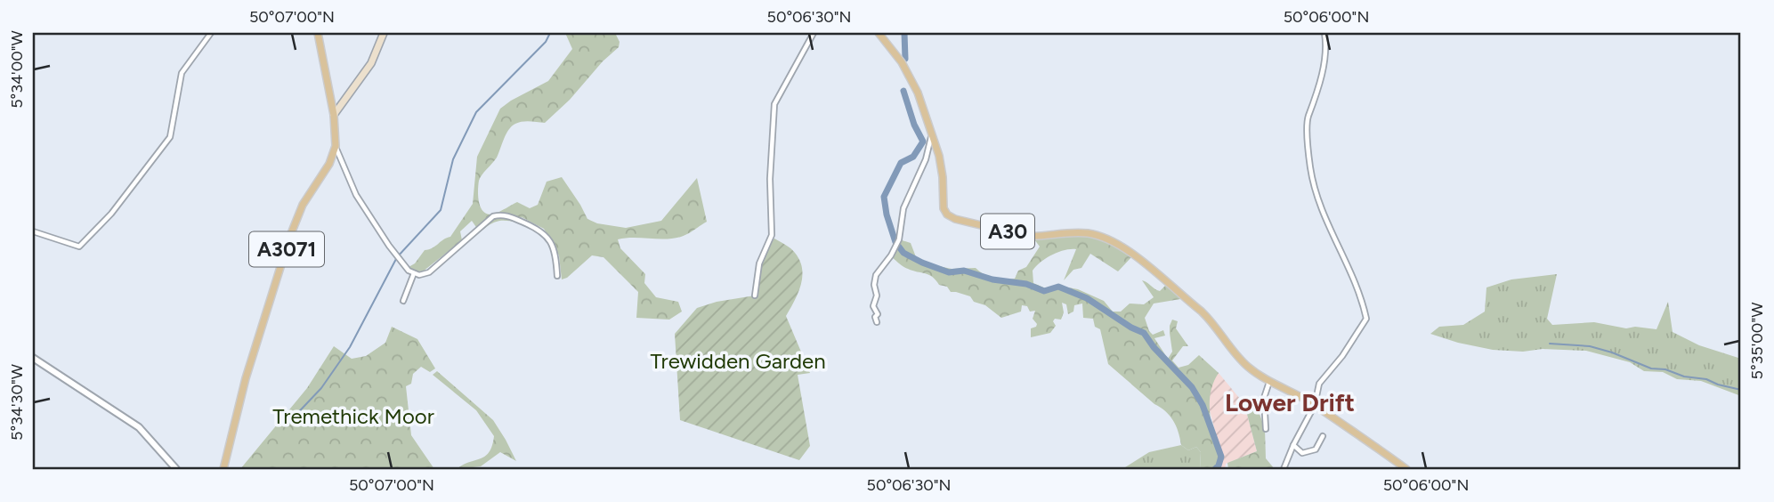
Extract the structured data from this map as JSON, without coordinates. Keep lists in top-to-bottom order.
{
  "streets": {
    "main road": ["A30", "A3071"]
  },
  "districts": ["Lower Drift"],
  "parks": ["Trewidden Garden", "Tremethick Moor"],
  "coordinates": [
    "50°07'00\"N",
    "50°06'30\"N",
    "50°06'00\"N",
    "5°34'00\"W",
    "5°35'00\"W",
    "5°34'30\"W"
  ]
}
